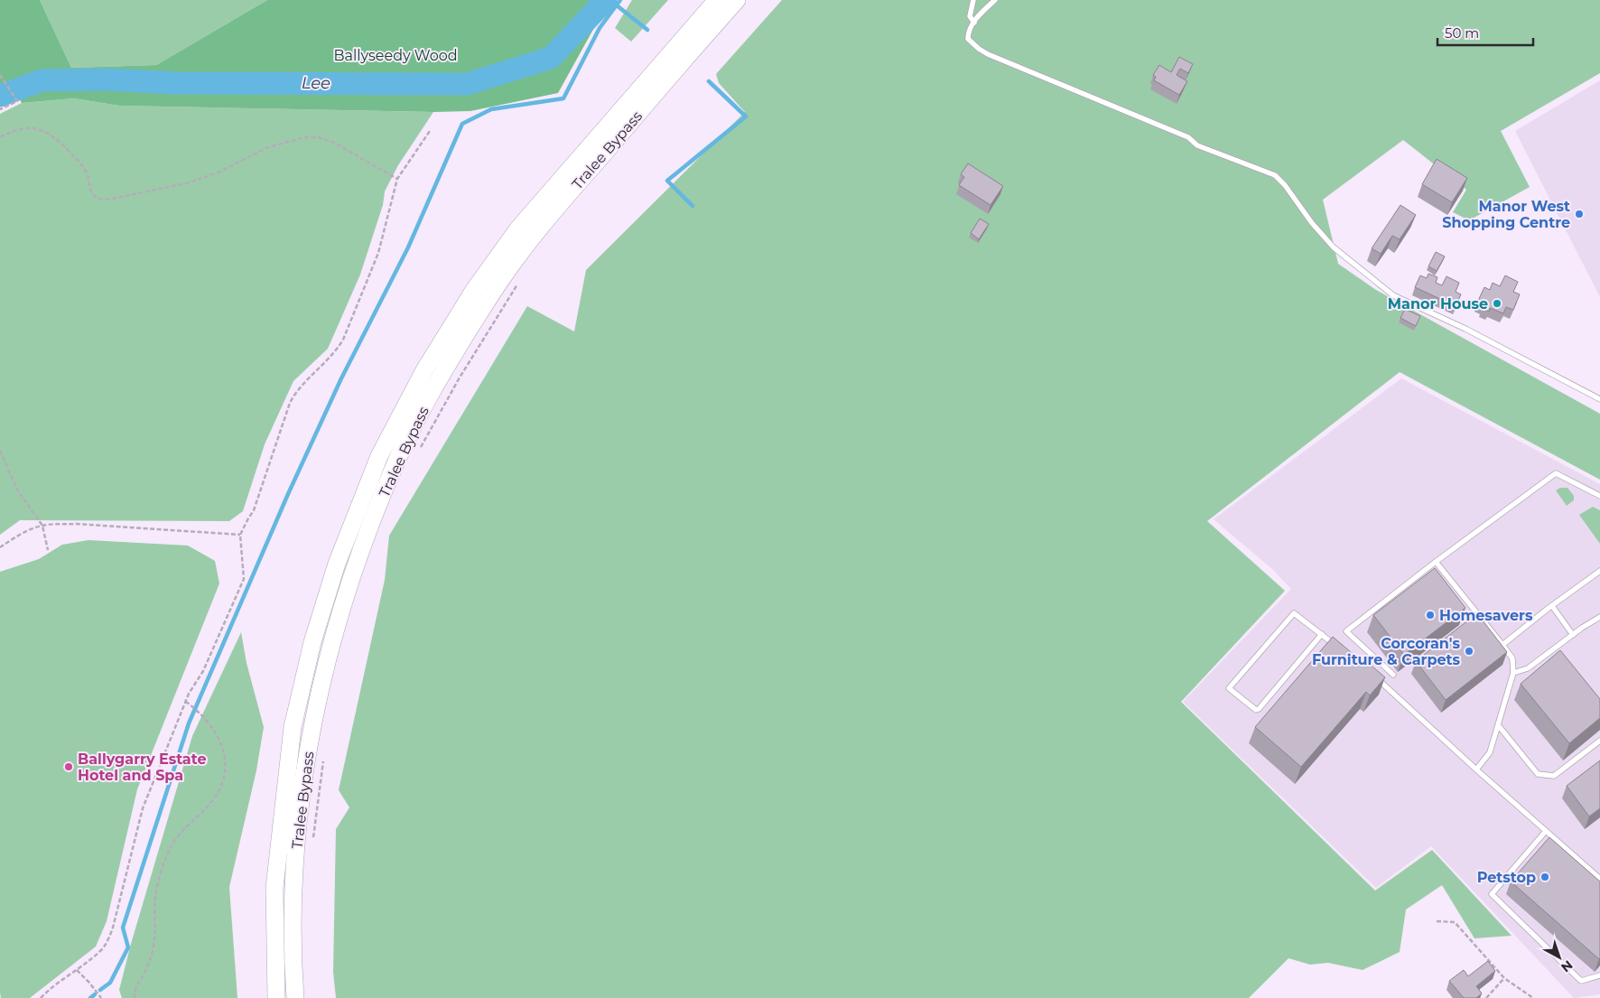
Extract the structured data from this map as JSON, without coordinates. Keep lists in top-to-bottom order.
{
  "streets": {
    "highway": ["Tralee Bypass"]
  },
  "water": ["Lee"],
  "parks": ["Ballyseedy Wood"],
  "places": [
    "Manor West Shopping Centre",
    "Manor House",
    "Homesavers",
    "Corcoran's Furniture & Carpets",
    "Ballygarry Estate Hotel and Spa",
    "Petstop"
  ],
  "scale_bar": "50 m",
  "north": "bottom right"
}
